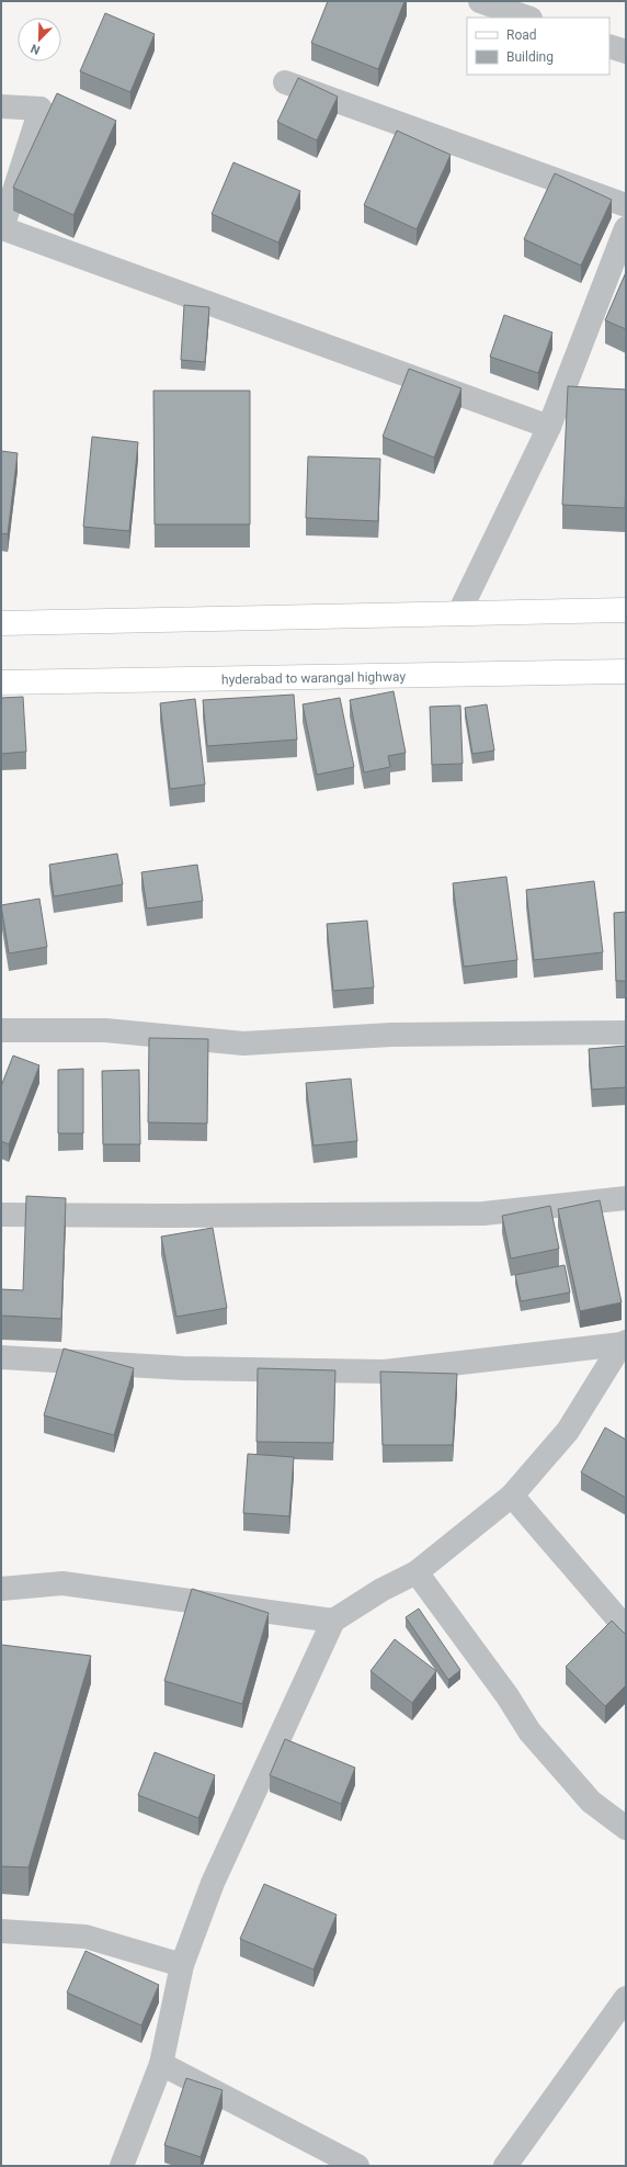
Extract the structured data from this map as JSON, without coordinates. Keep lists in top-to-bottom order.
{
  "streets": {
    "main road": ["hyderabad to warangal highway"]
  },
  "legend": ["Road", "Building"],
  "north": "bottom left"
}
